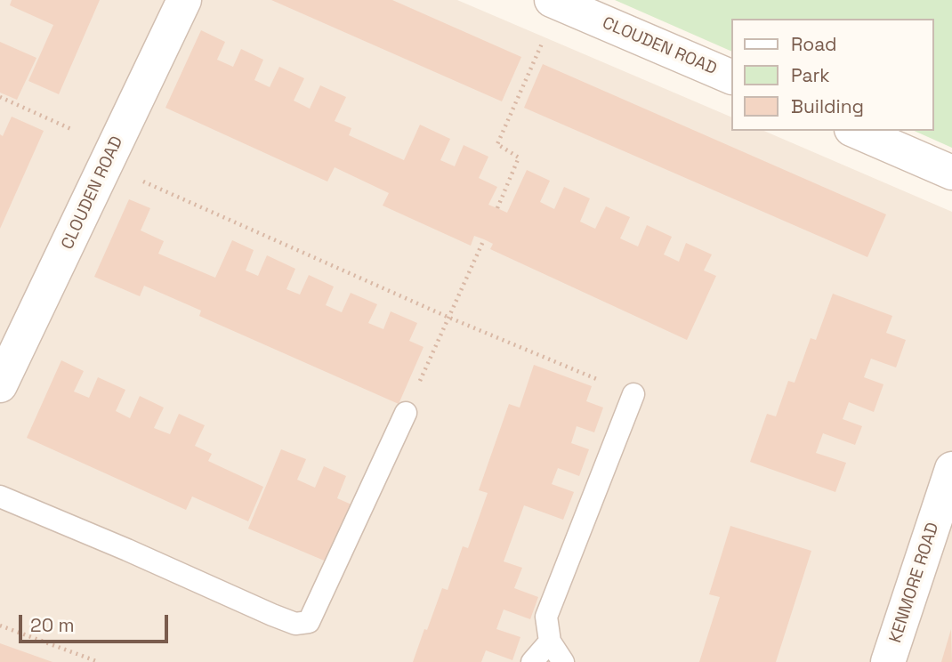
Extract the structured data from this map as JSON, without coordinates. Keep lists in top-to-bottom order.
{
  "streets": {
    "street": ["CLOUDEN ROAD", "KENMORE ROAD"]
  },
  "legend": ["Road", "Park", "Building"],
  "scale_bar": "20 m"
}
